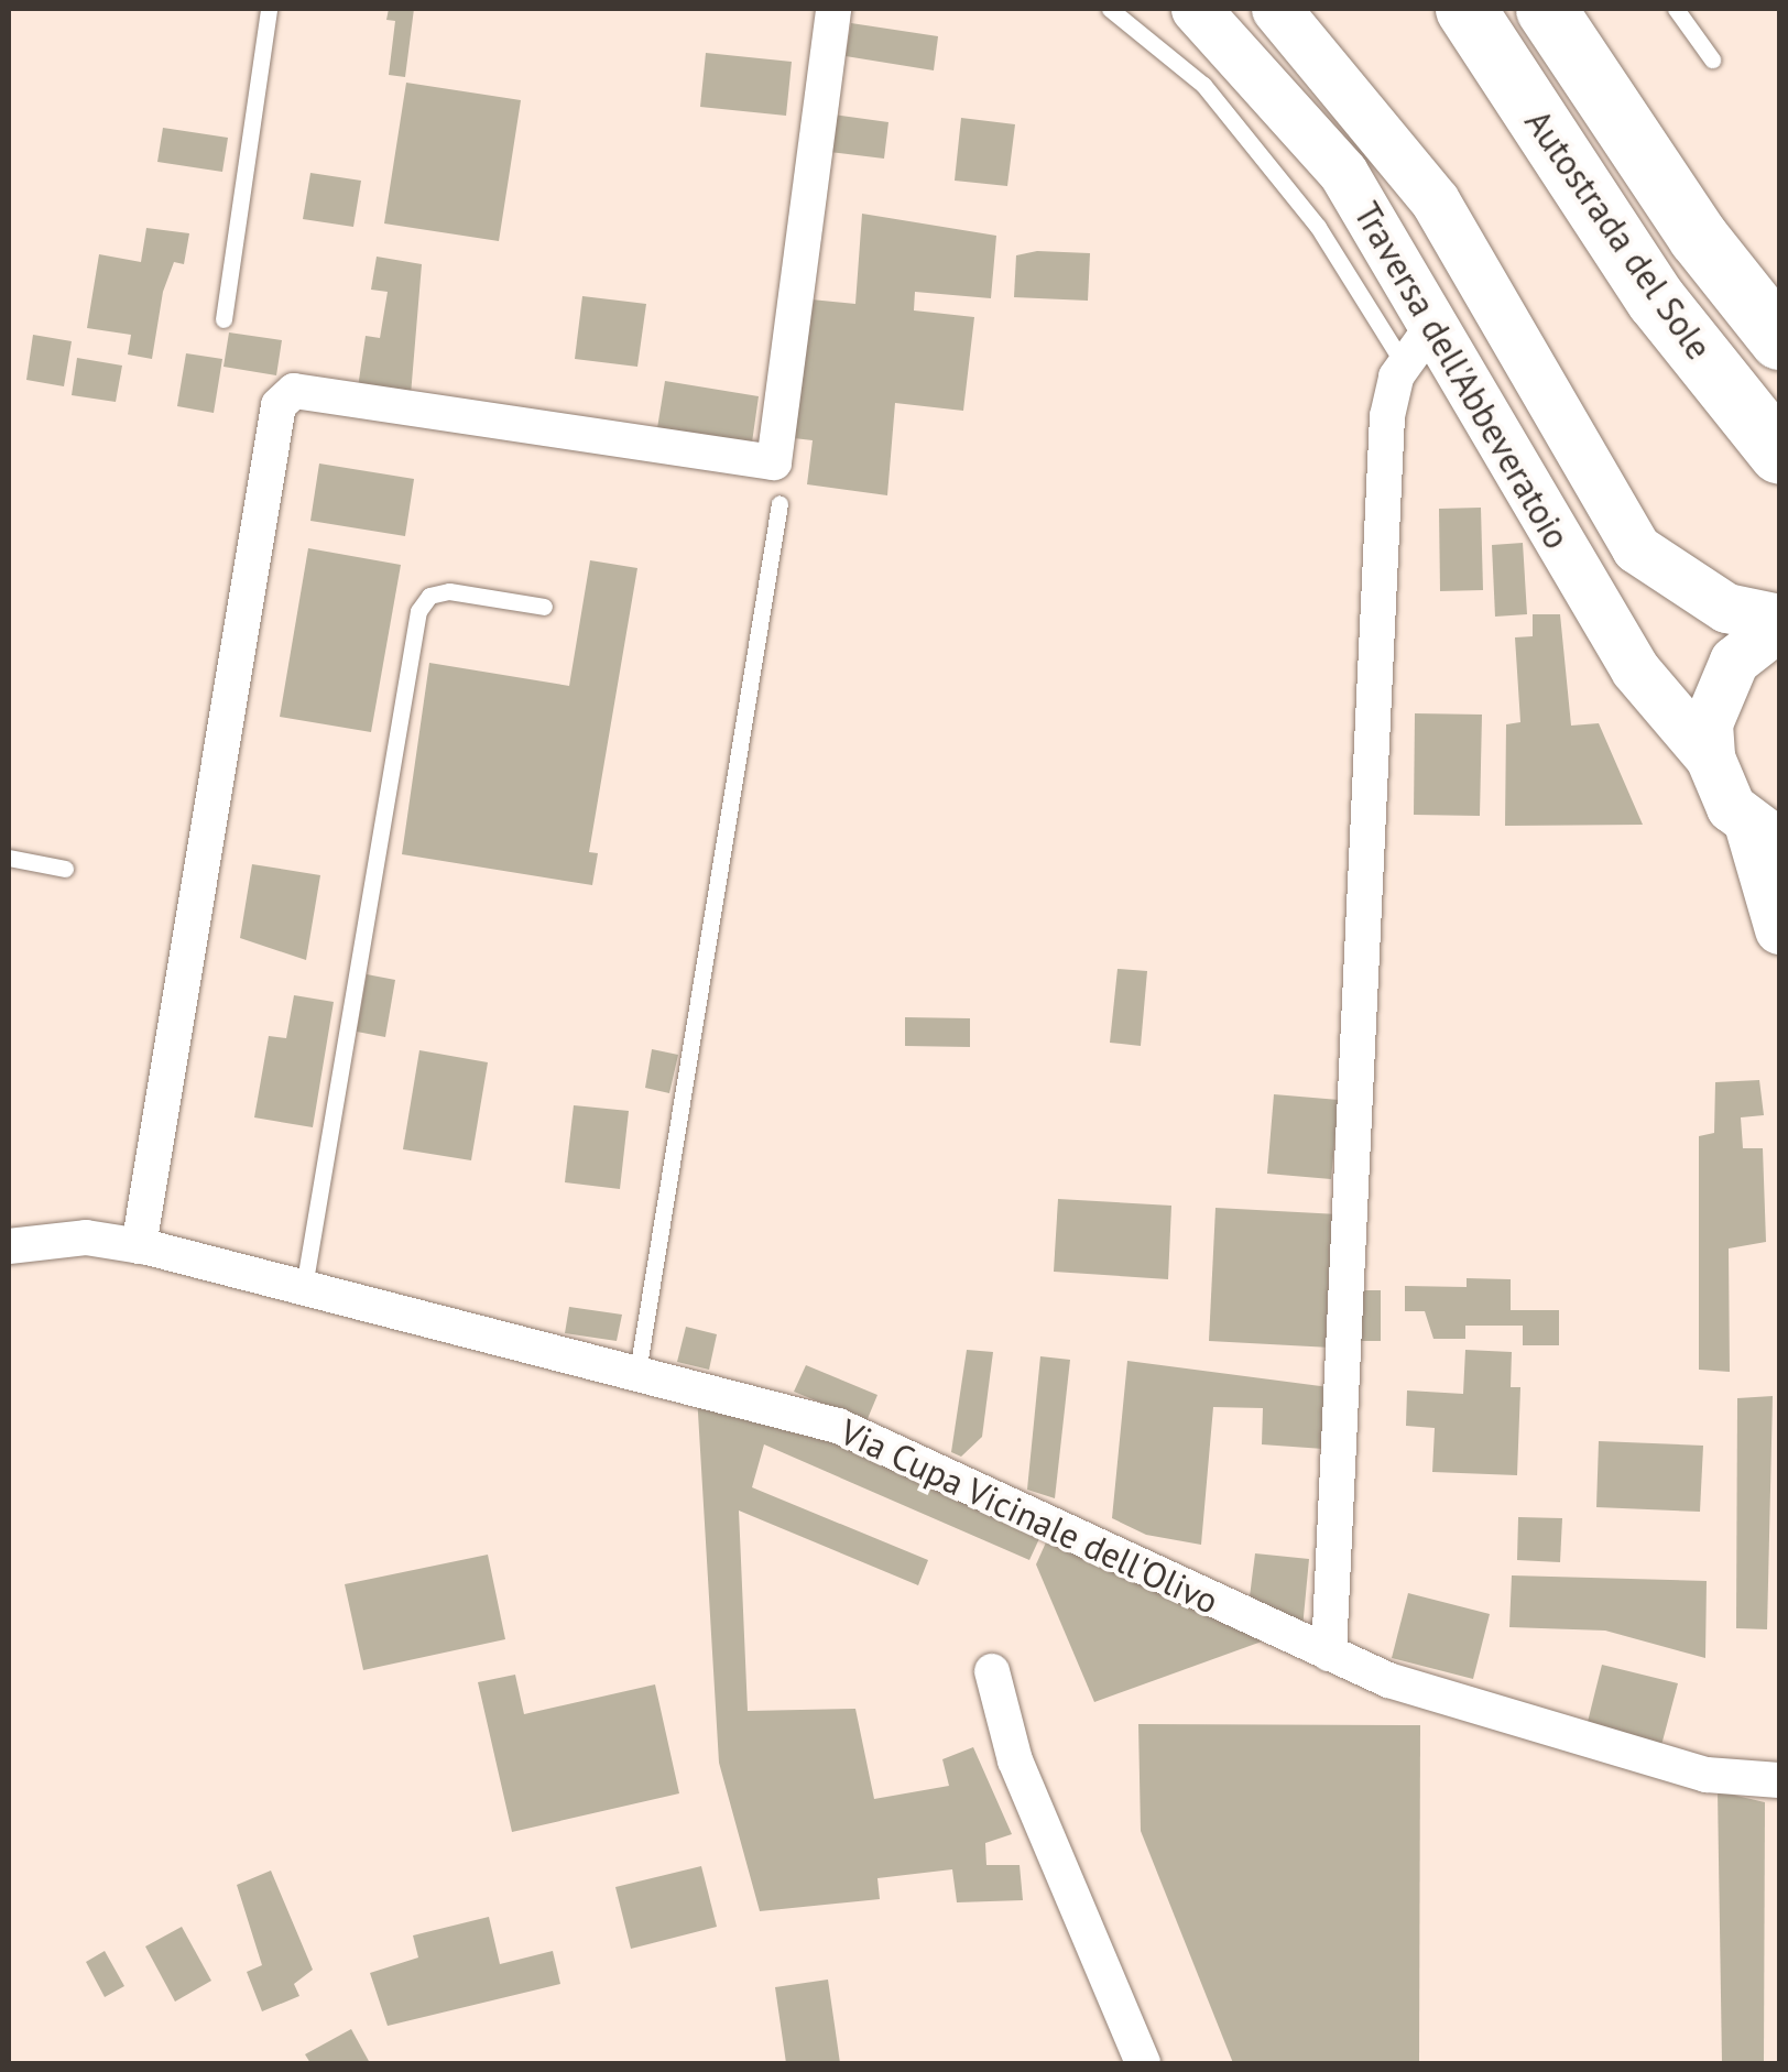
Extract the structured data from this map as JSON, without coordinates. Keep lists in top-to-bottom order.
{
  "streets": {
    "highway": ["Autostrada del Sole"],
    "street": ["Traversa dell'Abbeveratoio", "Via Cupa Vicinale dell'Olivo"]
  }
}
